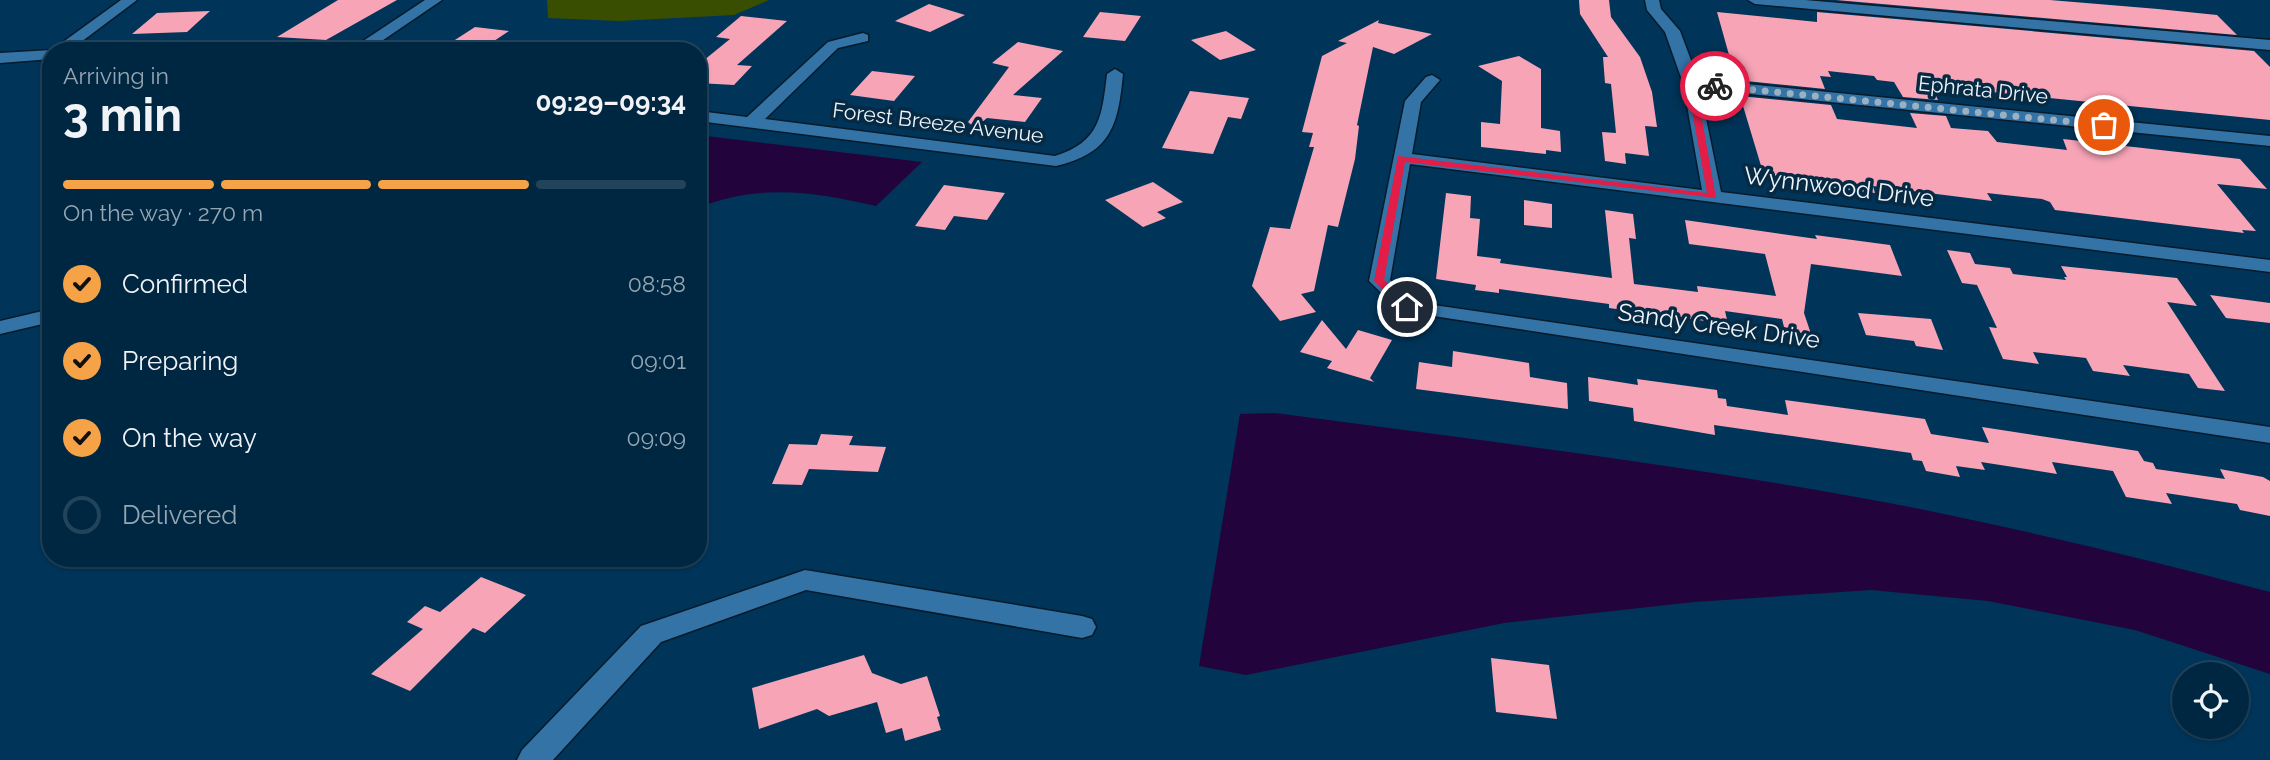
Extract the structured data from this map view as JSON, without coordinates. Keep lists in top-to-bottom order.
{
  "streets": {
    "street": [
      "Ephrata Drive",
      "Forest Breeze Avenue",
      "Wynnwood Drive",
      "Sandy Creek Drive"
    ]
  },
  "crossings": [
    ["Wynnwood Drive", "Sandy Creek Drive"]
  ],
  "page": {
    "heading": ["3 min", "Arriving in", "09:29–09:34"],
    "bar": "On the way · 270 m",
    "list": [
      ["Confirmed", "08:58"],
      ["Preparing", "09:01"],
      ["On the way", "09:09"],
      "Delivered"
    ]
  }
}
